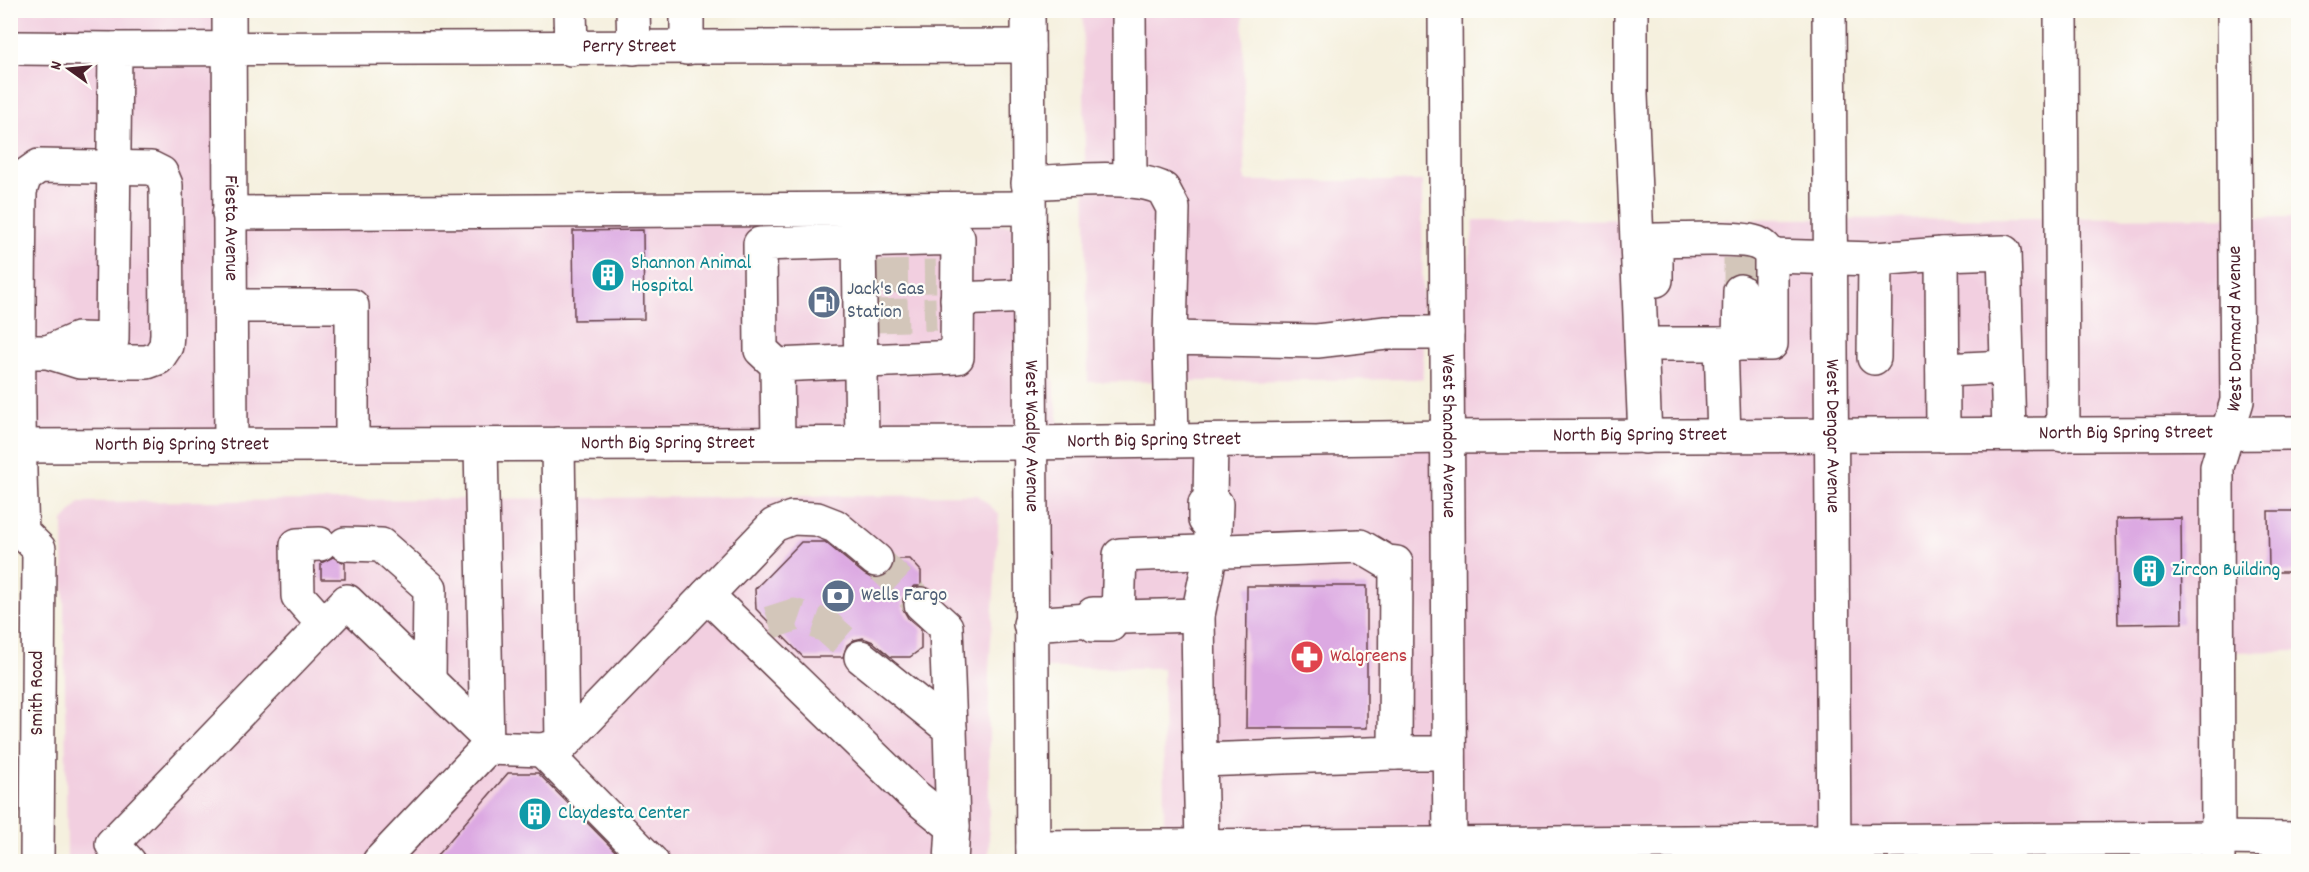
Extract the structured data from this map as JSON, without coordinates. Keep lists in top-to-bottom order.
{
  "streets": {
    "main road": [
      "Perry Street",
      "Fiesta Avenue",
      "West Dormard Avenue",
      "North Big Spring Street",
      "West Wadley Avenue",
      "West Shandon Avenue",
      "West Dengar Avenue",
      "Smith Road"
    ]
  },
  "crossings": [
    ["Perry Street", "Fiesta Avenue"],
    ["Perry Street", "West Wadley Avenue"],
    ["Fiesta Avenue", "North Big Spring Street"],
    ["West Dormard Avenue", "North Big Spring Street"],
    ["North Big Spring Street", "West Wadley Avenue"],
    ["North Big Spring Street", "West Shandon Avenue"],
    ["North Big Spring Street", "West Dengar Avenue"],
    ["North Big Spring Street", "Smith Road"]
  ],
  "places": {
    "building": ["Shannon Animal Hospital", "Zircon Building", "Claydesta Center"],
    "fuel station": ["Jack's Gas Station"],
    "bank": ["Wells Fargo"],
    "pharmacy": ["Walgreens"]
  },
  "north": "left"
}
